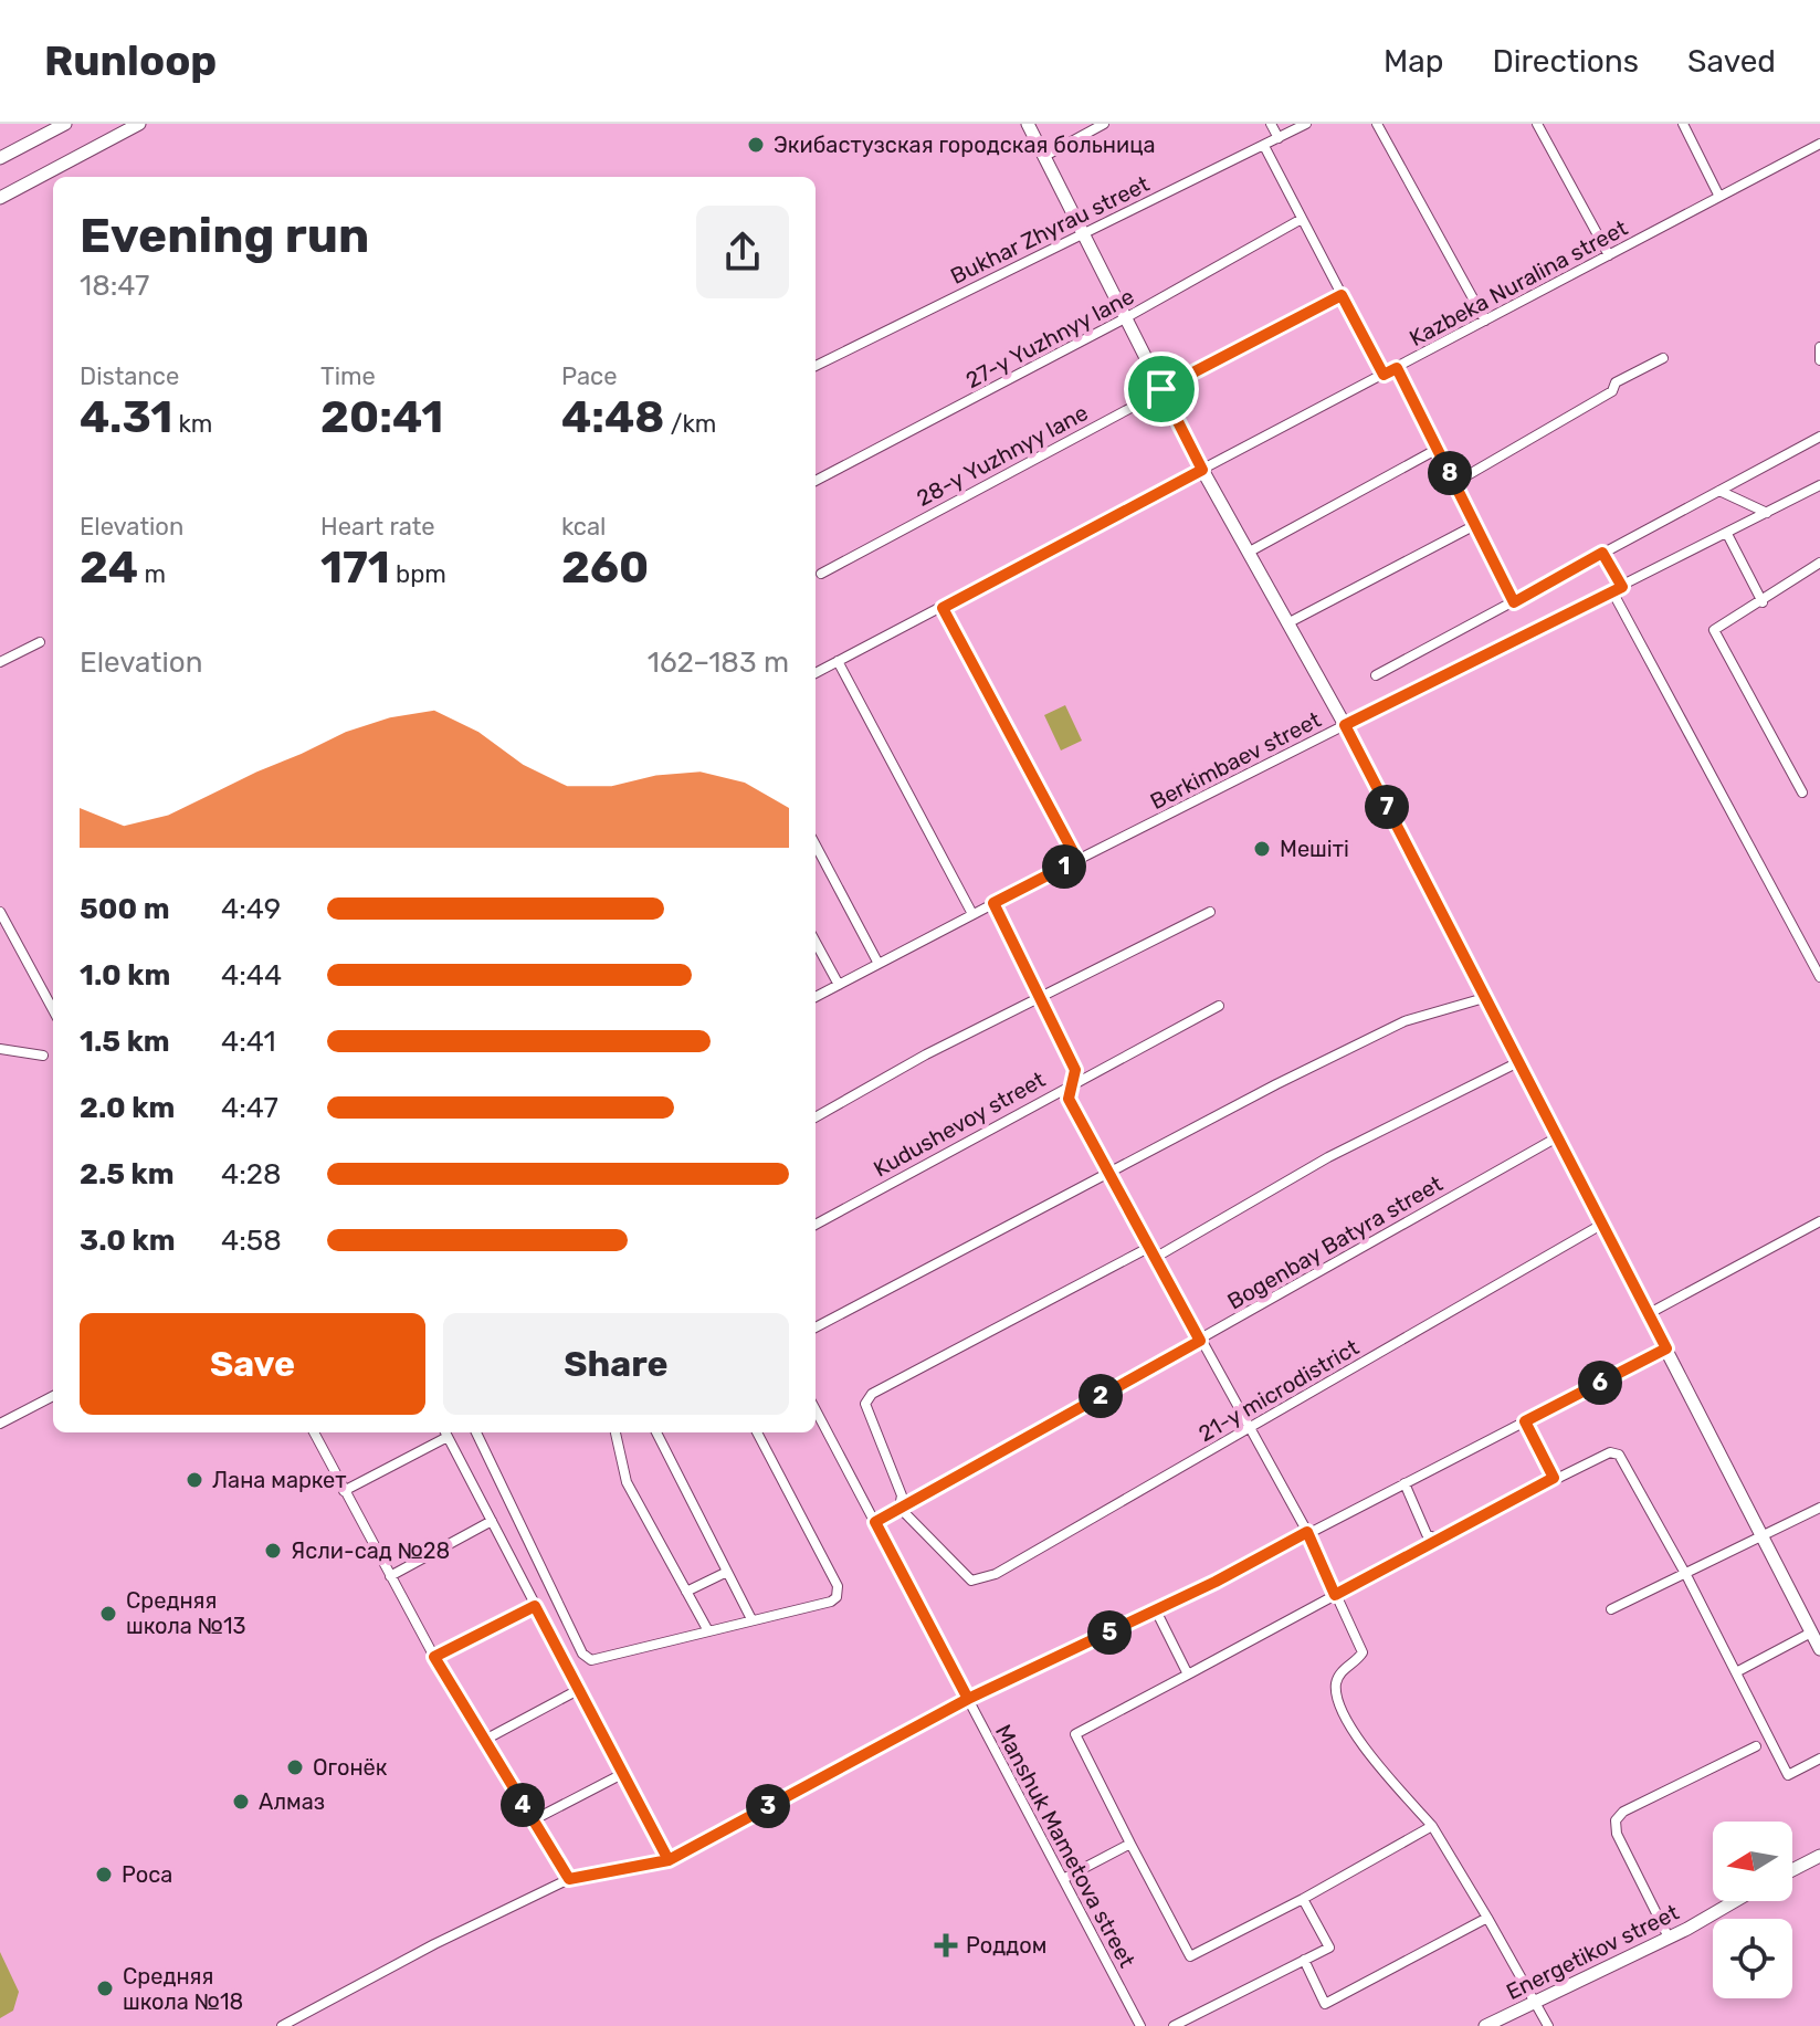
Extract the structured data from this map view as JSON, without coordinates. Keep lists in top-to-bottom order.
{
  "streets": {
    "main road": ["Energetikov street"],
    "street": [
      "Bukhar Zhyrau street",
      "Kazbeka Nuralina street",
      "27-y Yuzhnyy lane",
      "28-y Yuzhnyy lane",
      "Berkimbaev street",
      "Kudushevoy street",
      "Bogenbay Batyra street",
      "21-y microdistrict",
      "Manshuk Mametova street"
    ]
  },
  "crossings": [
    ["Bogenbay Batyra street", "21-y microdistrict"],
    ["Bogenbay Batyra street", "Manshuk Mametova street"]
  ],
  "places": {
    "other": [
      "Экибастузская городская больница",
      "Мешіті",
      "Лана маркет",
      "Ясли-сад №28",
      "Средняя школа №13",
      "Огонёк",
      "Алмаз",
      "Роса",
      "Средняя школа №18"
    ],
    "health": ["Роддом"]
  },
  "north": "left",
  "page": {
    "header": "Runloop",
    "nav": ["Map", "Directions", "Saved"],
    "heading": ["Evening run", "18:47"],
    "stats": [
      ["Distance", "4.31 km"],
      ["Time", "20:41"],
      ["Pace", "4:48 /km"],
      ["Elevation", "24 m"],
      ["Heart rate", "171 bpm"],
      ["kcal", "260"]
    ],
    "pins": [
      "8",
      "7",
      "1",
      "6",
      "2",
      "5",
      "4",
      "3"
    ],
    "chart": ["Elevation", "162–183 m"],
    "list": [
      {
        "name": "500 m",
        "note": "4:49"
      },
      {
        "name": "1.0 km",
        "note": "4:44"
      },
      {
        "name": "1.5 km",
        "note": "4:41"
      },
      {
        "name": "2.0 km",
        "note": "4:47"
      },
      {
        "name": "2.5 km",
        "note": "4:28"
      },
      {
        "name": "3.0 km",
        "note": "4:58"
      }
    ],
    "buttons": ["Save", "Share"]
  }
}
